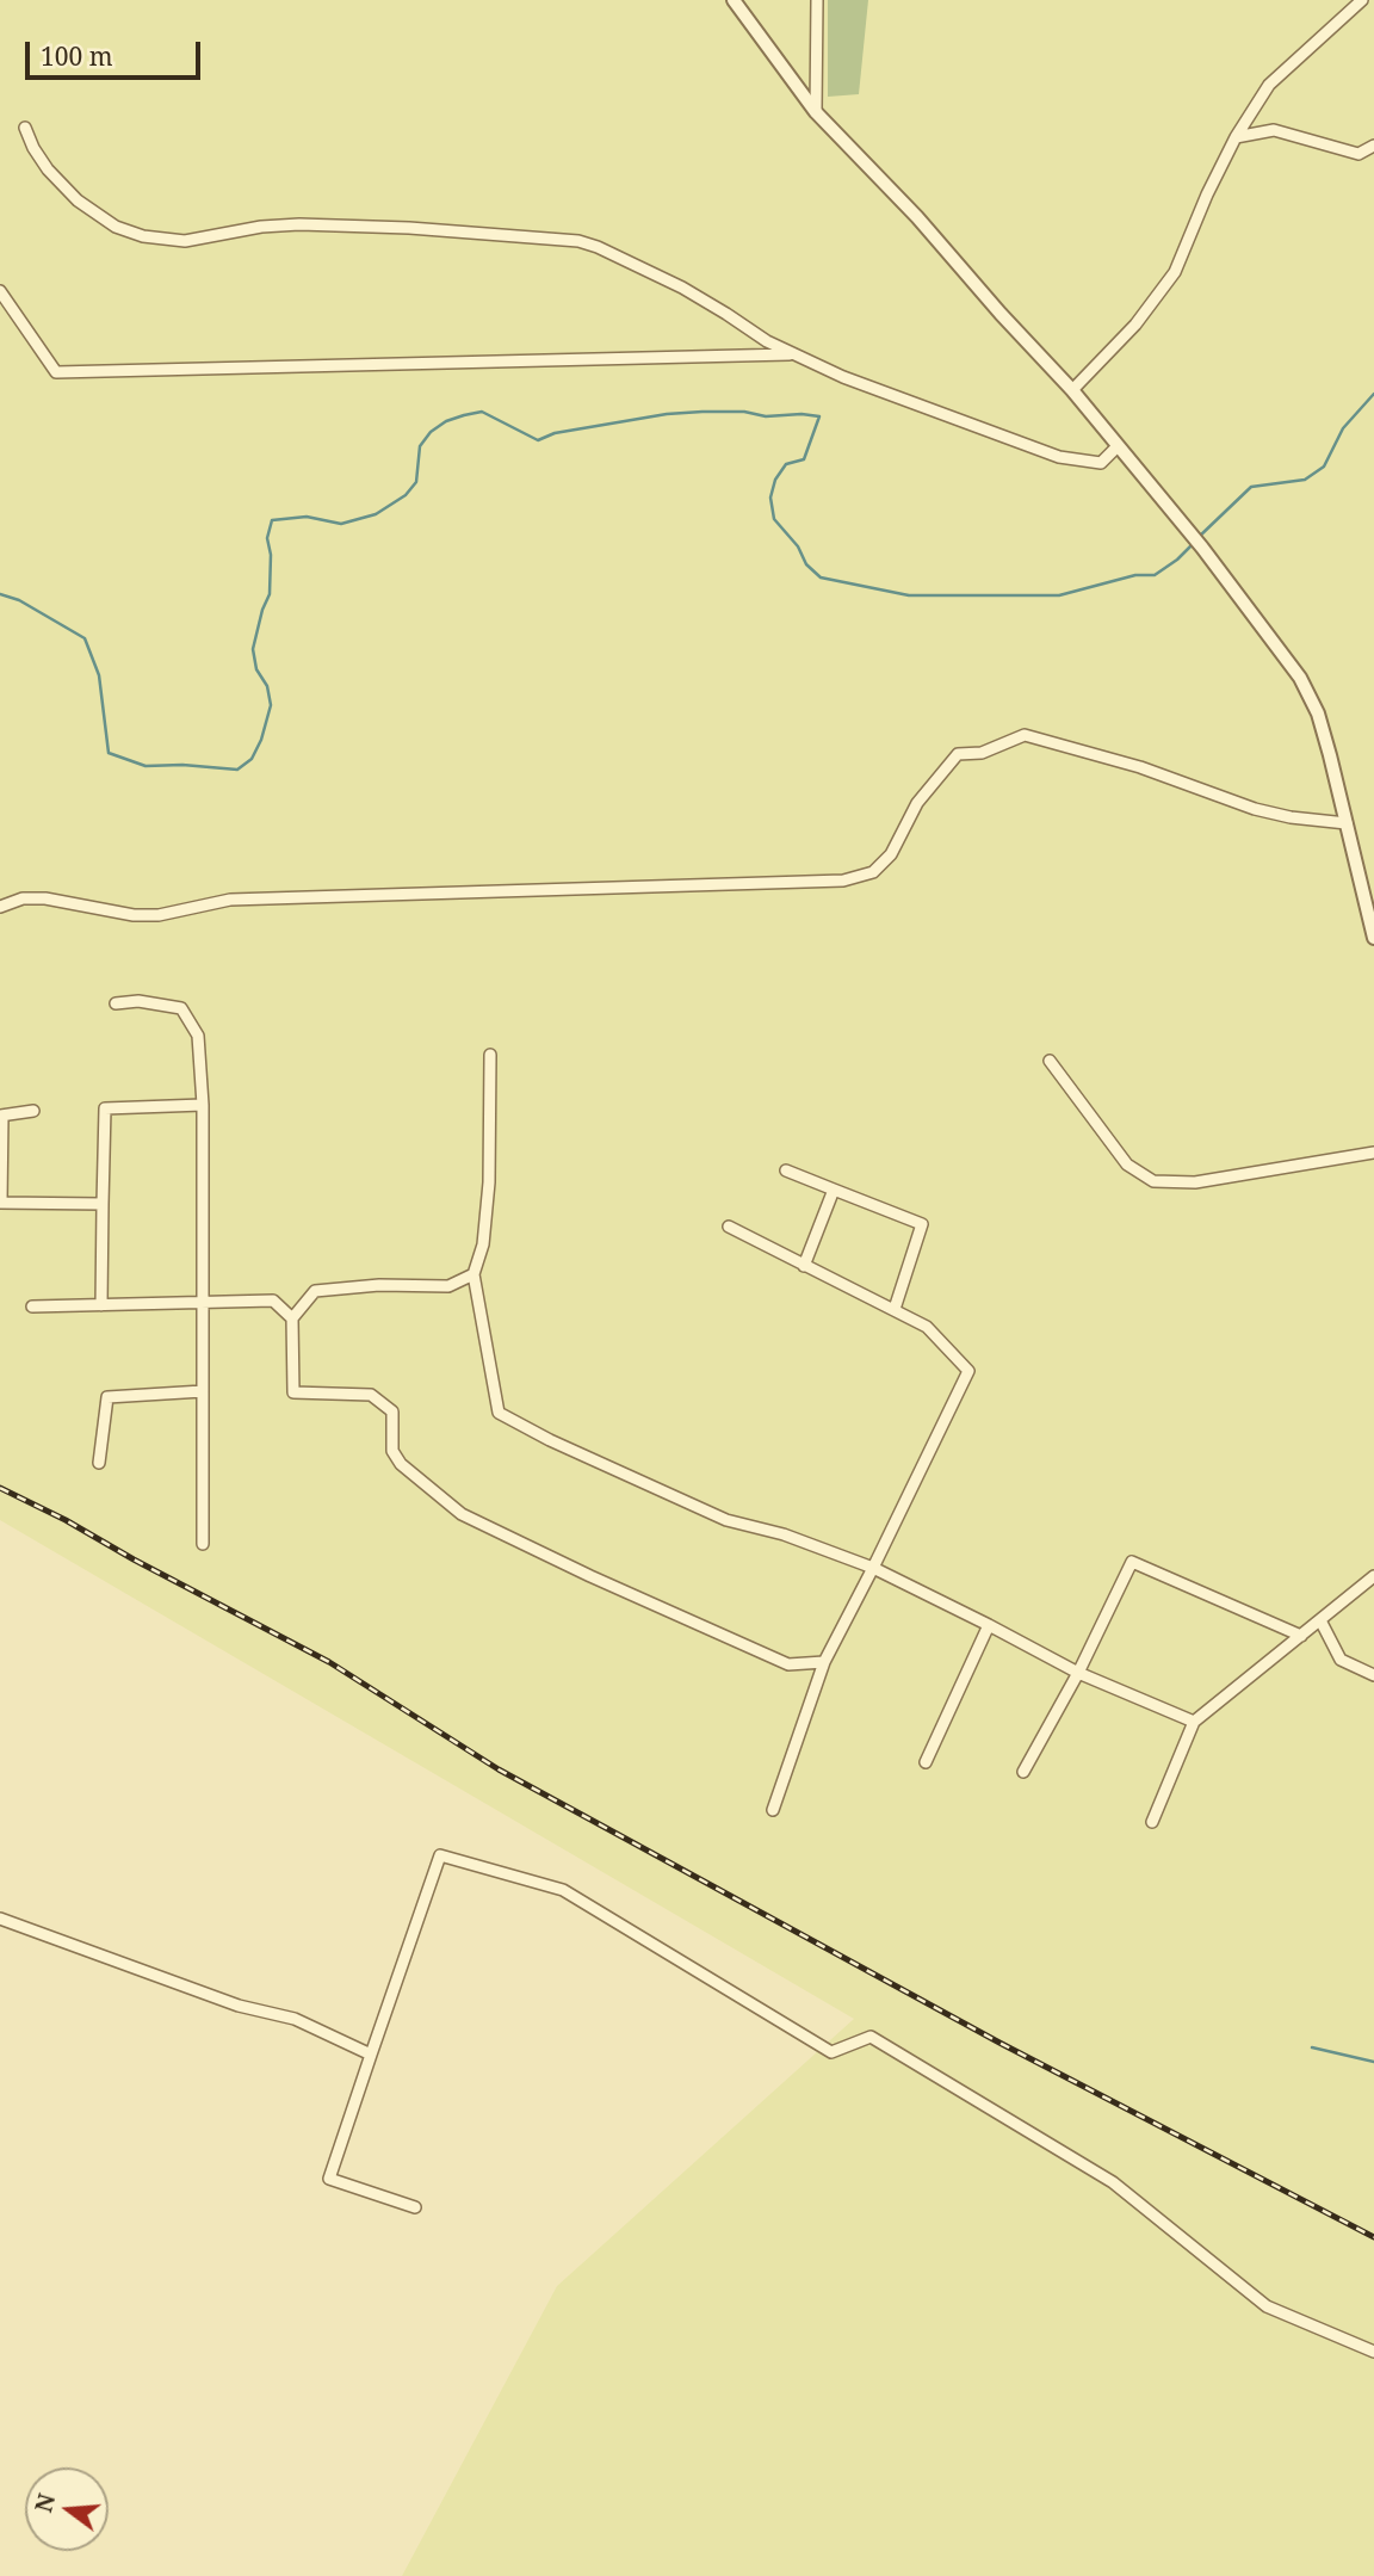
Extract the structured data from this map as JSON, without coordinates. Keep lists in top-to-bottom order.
{
  "scale_bar": "100 m",
  "north": "left"
}
